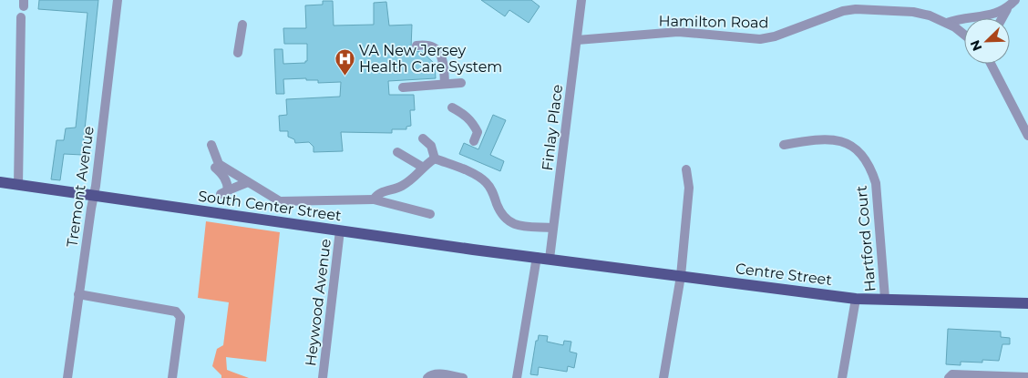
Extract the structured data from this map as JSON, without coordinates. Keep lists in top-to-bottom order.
{
  "streets": {
    "main road": ["South Center Street", "Centre Street"],
    "street": [
      "Hamilton Road",
      "Finlay Place",
      "Tremont Avenue",
      "Hartford Court",
      "Heywood Avenue"
    ]
  },
  "crossings": [
    ["Hamilton Road", "Finlay Place"],
    ["Finlay Place", "Centre Street"],
    ["Tremont Avenue", "South Center Street"],
    ["South Center Street", "Centre Street"],
    ["South Center Street", "Heywood Avenue"],
    ["Hartford Court", "Centre Street"]
  ],
  "places": {
    "hospital": ["VA New Jersey Health Care System"]
  },
  "north": "bottom left"
}
